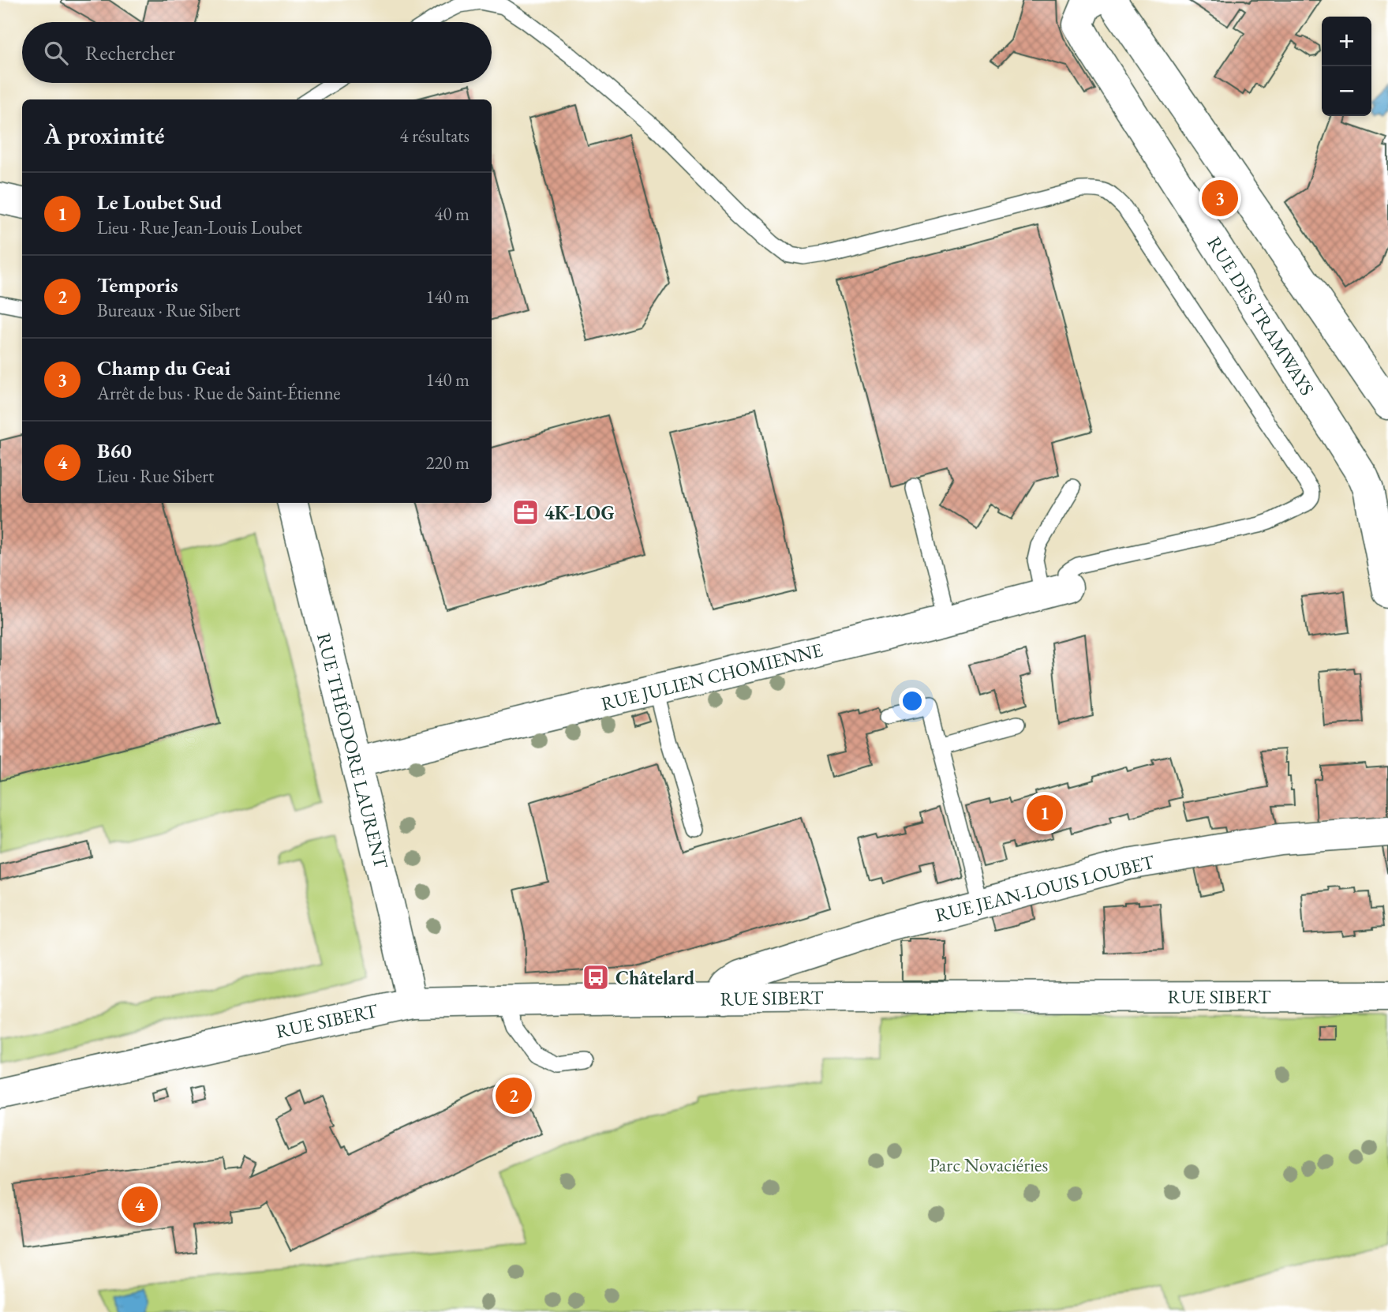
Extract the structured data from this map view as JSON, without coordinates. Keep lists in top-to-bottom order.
{
  "streets": {
    "street": [
      "RUE DES TRAMWAYS",
      "RUE JULIEN CHOMIENNE",
      "RUE THÉODORE LAURENT",
      "RUE JEAN-LOUIS LOUBET",
      "RUE SIBERT"
    ]
  },
  "crossings": [
    ["RUE JULIEN CHOMIENNE", "RUE THÉODORE LAURENT"],
    ["RUE THÉODORE LAURENT", "RUE SIBERT"],
    ["RUE JEAN-LOUIS LOUBET", "RUE SIBERT"]
  ],
  "parks": ["Parc Novaciéries"],
  "places": {
    "office": ["4K-LOG"],
    "bus stop": ["Châtelard"]
  },
  "page": {
    "map_buttons": ["+", "−"],
    "search": "Rechercher",
    "heading": ["À proximité", "4 résultats"],
    "list": [
      {
        "mark": "1",
        "name": "Le Loubet Sud",
        "note": "Lieu · Rue Jean-Louis Loubet",
        "value": "40 m"
      },
      {
        "mark": "2",
        "name": "Temporis",
        "note": "Bureaux · Rue Sibert",
        "value": "140 m"
      },
      {
        "mark": "3",
        "name": "Champ du Geai",
        "note": "Arrêt de bus · Rue de Saint-Étienne",
        "value": "140 m"
      },
      {
        "mark": "4",
        "name": "B60",
        "note": "Lieu · Rue Sibert",
        "value": "220 m"
      }
    ],
    "pins": [
      "3",
      "1",
      "2",
      "4"
    ]
  }
}
